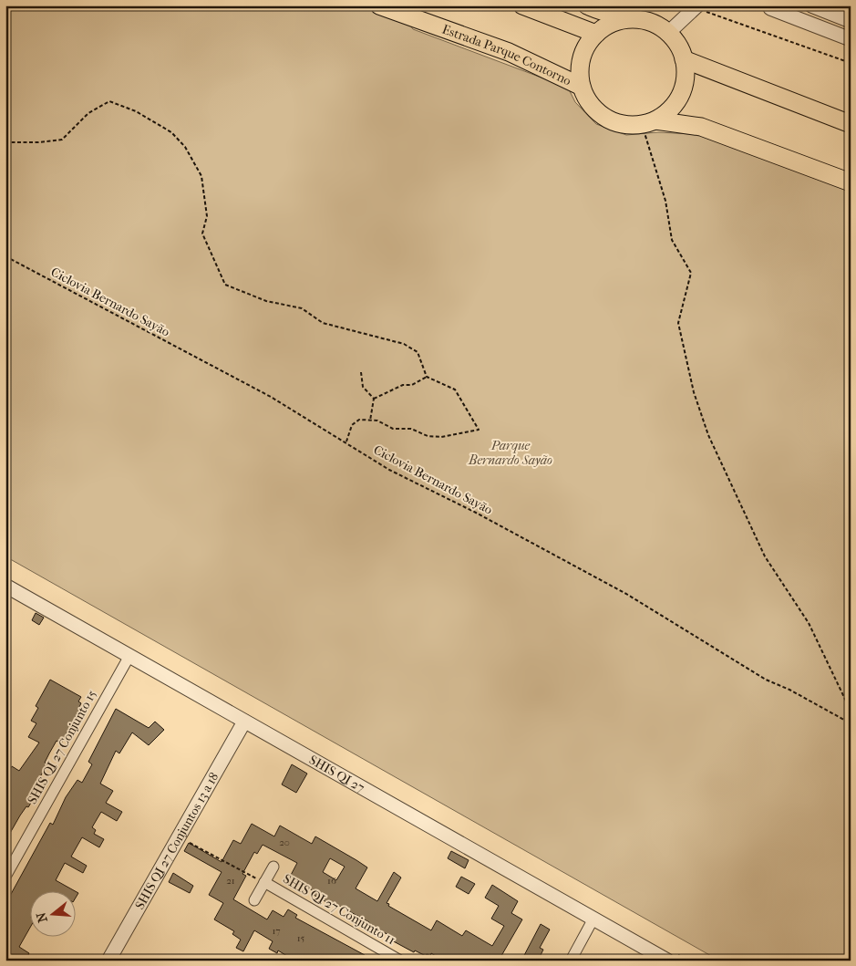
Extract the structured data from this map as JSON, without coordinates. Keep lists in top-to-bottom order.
{
  "streets": {
    "main road": ["Estrada Parque Contorno"],
    "street": [
      "SHIS QI 27 Conjunto 15",
      "SHIS QI 27",
      "SHIS QI 27 Conjuntos 13 a 18",
      "SHIS QI 27 Conjunto 11"
    ],
    "path": ["Ciclovia Bernardo Sayão"]
  },
  "crossings": [
    ["SHIS QI 27 Conjunto 15", "SHIS QI 27"],
    ["SHIS QI 27", "SHIS QI 27 Conjuntos 13 a 18"]
  ],
  "parks": ["Parque Bernardo Sayão"],
  "house_numbers": [
    "20",
    "21",
    "16",
    "17",
    "15"
  ],
  "north": "left"
}
